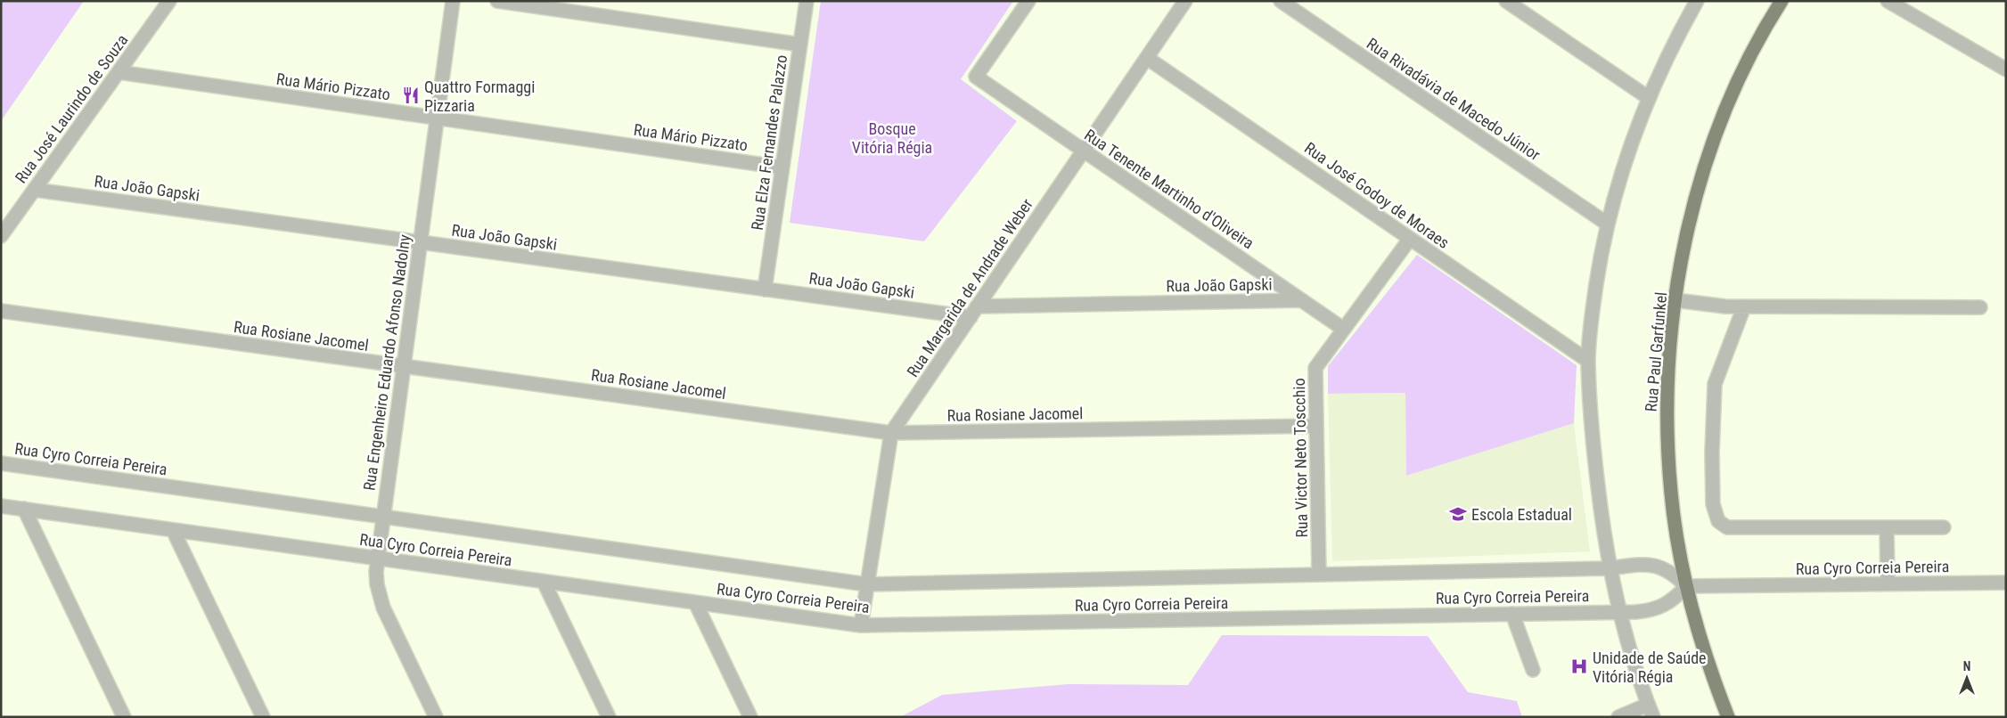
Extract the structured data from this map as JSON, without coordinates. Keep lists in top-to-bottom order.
{
  "streets": {
    "main road": ["Rua Paul Garfunkel"],
    "street": [
      "Rua Mário Pizzato",
      "Rua Rivadávia de Macedo Júnior",
      "Rua José Laurindo de Souza",
      "Rua Elza Fernandes Palazzo",
      "Rua João Gapski",
      "Rua Tenente Martinho d'Oliveira",
      "Rua José Godoy de Moraes",
      "Rua Margarida de Andrade Weber",
      "Rua Rosiane Jacomel",
      "Rua Engenheiro Eduardo Afonso Nadolny",
      "Rua Victor Neto Toscchio",
      "Rua Cyro Correia Pereira"
    ]
  },
  "crossings": [
    ["Rua Mário Pizzato", "Rua José Laurindo de Souza"],
    ["Rua Mário Pizzato", "Rua Elza Fernandes Palazzo"],
    ["Rua Mário Pizzato", "Rua Engenheiro Eduardo Afonso Nadolny"],
    ["Rua José Laurindo de Souza", "Rua João Gapski"],
    ["Rua Elza Fernandes Palazzo", "Rua João Gapski"],
    ["Rua João Gapski", "Rua Tenente Martinho d'Oliveira"],
    ["Rua João Gapski", "Rua Margarida de Andrade Weber"],
    ["Rua João Gapski", "Rua Engenheiro Eduardo Afonso Nadolny"],
    ["Rua Tenente Martinho d'Oliveira", "Rua Margarida de Andrade Weber"],
    ["Rua Tenente Martinho d'Oliveira", "Rua Victor Neto Toscchio"],
    ["Rua José Godoy de Moraes", "Rua Margarida de Andrade Weber"],
    ["Rua José Godoy de Moraes", "Rua Victor Neto Toscchio"],
    ["Rua Margarida de Andrade Weber", "Rua Rosiane Jacomel"],
    ["Rua Margarida de Andrade Weber", "Rua Cyro Correia Pereira"],
    ["Rua Rosiane Jacomel", "Rua Engenheiro Eduardo Afonso Nadolny"],
    ["Rua Rosiane Jacomel", "Rua Victor Neto Toscchio"],
    ["Rua Paul Garfunkel", "Rua Cyro Correia Pereira"],
    ["Rua Engenheiro Eduardo Afonso Nadolny", "Rua Cyro Correia Pereira"],
    ["Rua Victor Neto Toscchio", "Rua Cyro Correia Pereira"]
  ],
  "parks": ["Bosque Vitória Régia"],
  "places": {
    "restaurant": ["Quattro Formaggi Pizzaria"],
    "school or university": ["Escola Estadual"],
    "hospital": ["Unidade de Saúde Vitória Régia"]
  },
  "north": "top"
}
